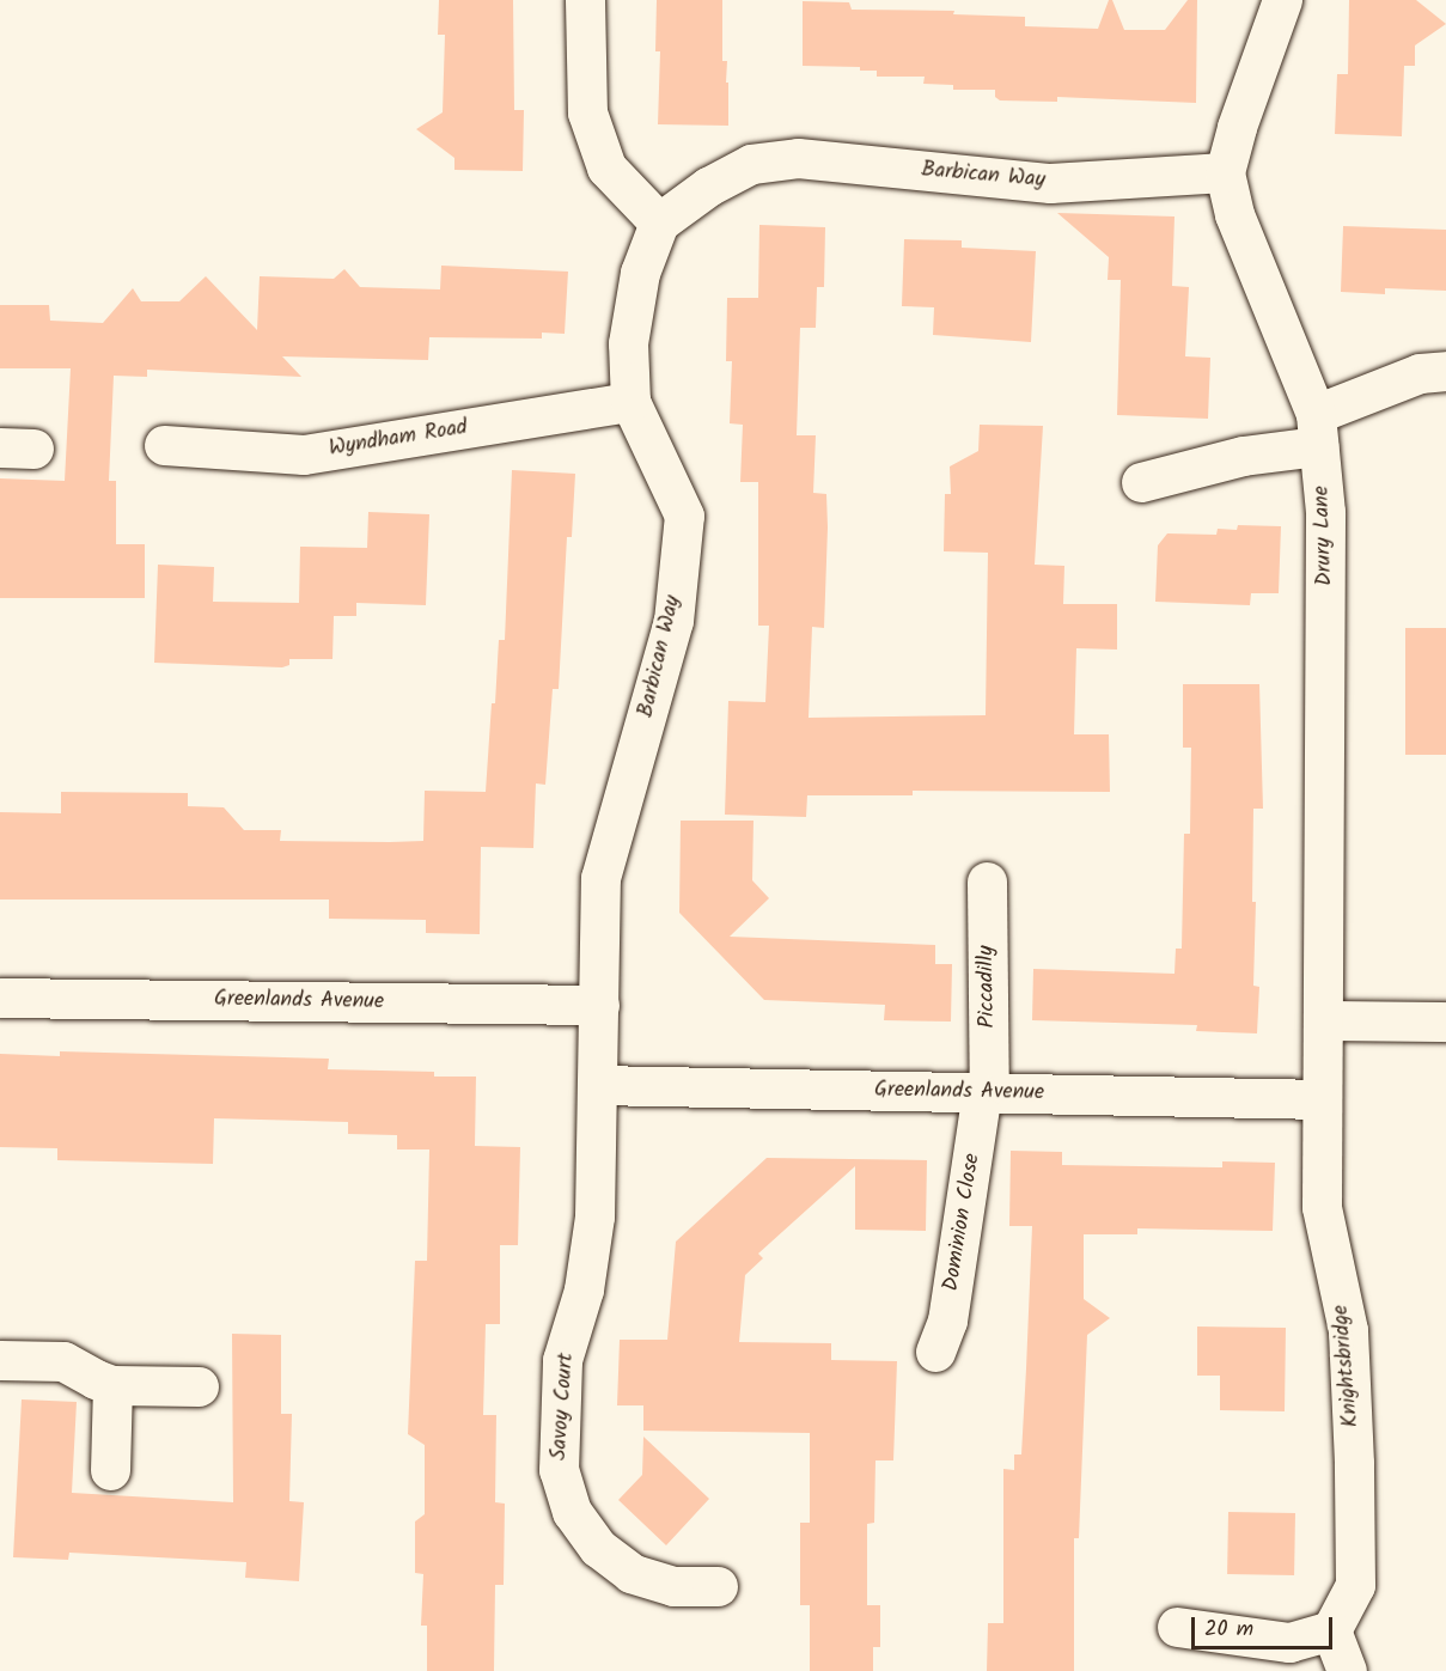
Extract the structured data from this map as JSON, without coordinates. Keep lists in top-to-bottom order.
{
  "streets": {
    "street": [
      "Barbican Way",
      "Wyndham Road",
      "Drury Lane",
      "Piccadilly",
      "Greenlands Avenue",
      "Dominion Close",
      "Knightsbridge",
      "Savoy Court"
    ]
  },
  "crossings": [
    ["Barbican Way", "Wyndham Road"],
    ["Barbican Way", "Drury Lane"],
    ["Barbican Way", "Greenlands Avenue"],
    ["Barbican Way", "Savoy Court"],
    ["Drury Lane", "Greenlands Avenue"],
    ["Drury Lane", "Knightsbridge"],
    ["Piccadilly", "Greenlands Avenue"],
    ["Piccadilly", "Dominion Close"],
    ["Greenlands Avenue", "Dominion Close"],
    ["Greenlands Avenue", "Knightsbridge"],
    ["Greenlands Avenue", "Savoy Court"]
  ],
  "scale_bar": "20 m"
}
